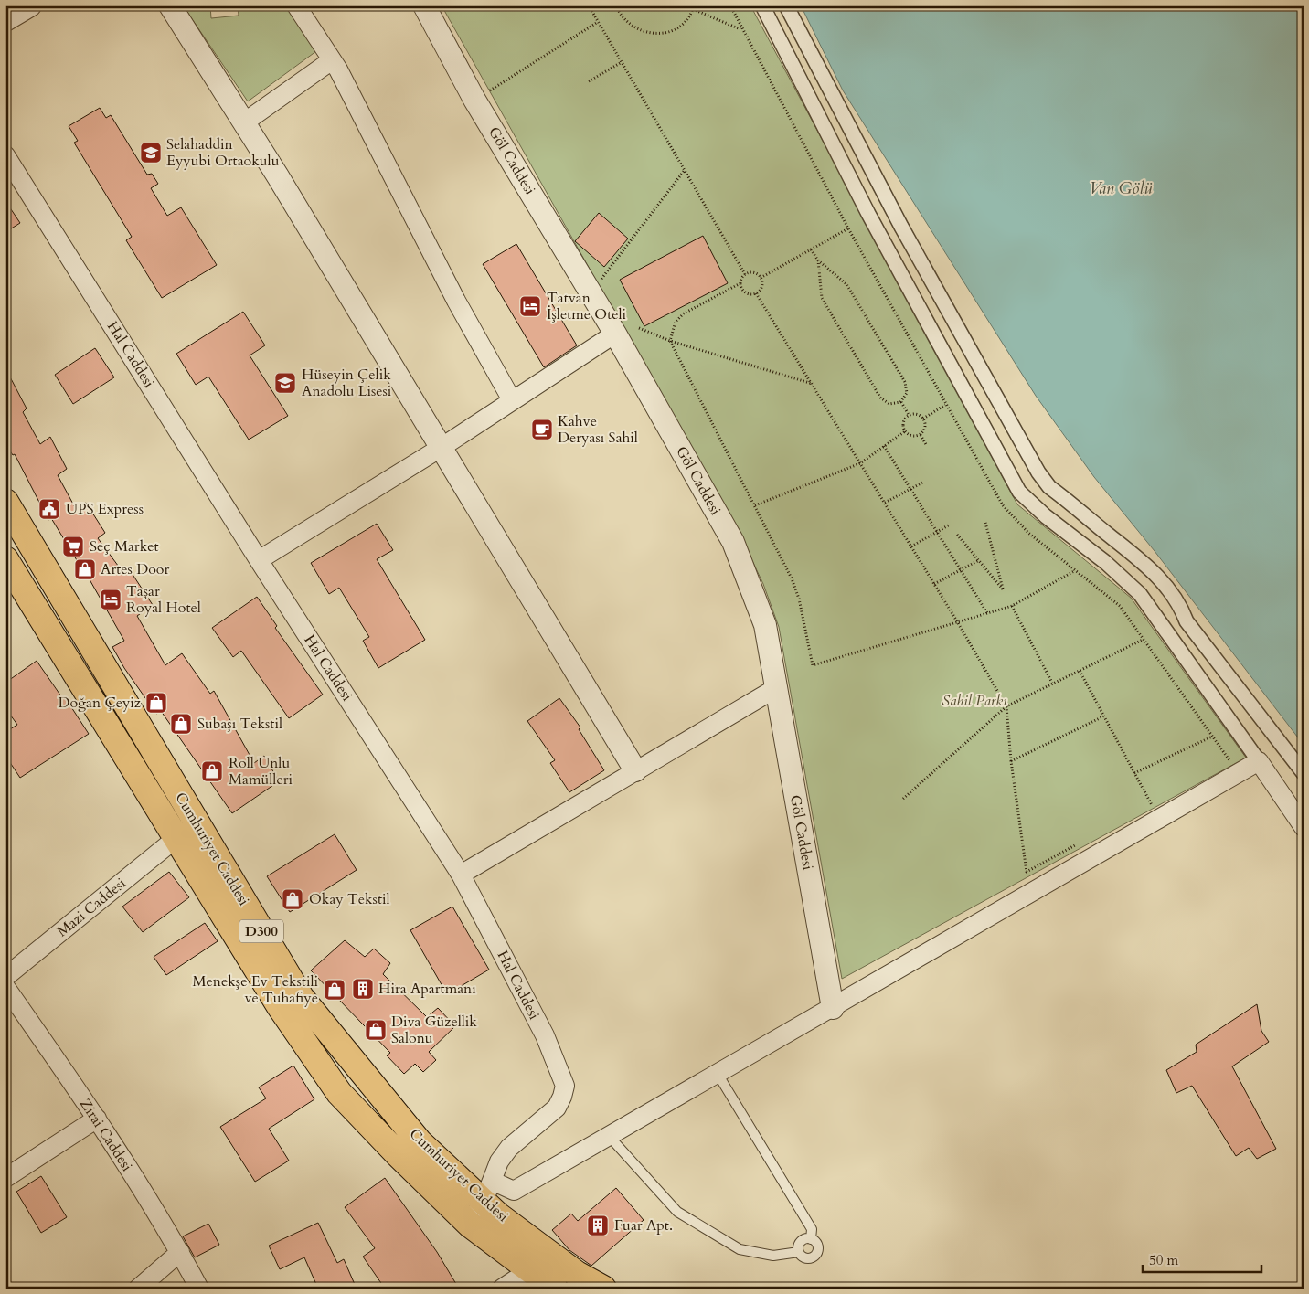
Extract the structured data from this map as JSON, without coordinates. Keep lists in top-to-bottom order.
{
  "streets": {
    "highway": ["Cumhuriyet Caddesi", "D300"],
    "street": [
      "Göl Caddesi",
      "Hal Caddesi",
      "Mazi Caddesi",
      "Zirai Caddesi"
    ]
  },
  "crossings": [
    ["Hal Caddesi", "Cumhuriyet Caddesi"],
    ["Cumhuriyet Caddesi", "Mazi Caddesi"]
  ],
  "water": ["Van Gölü"],
  "parks": ["Sahil Parkı"],
  "places": {
    "school or university": ["Selahaddin Eyyubi Ortaokulu", "Hüseyin Çelik Anadolu Lisesi"],
    "hotel": ["Tatvan İşletme Oteli", "Taşar Royal Hotel"],
    "cafe": ["Kahve Deryası Sahil"],
    "public building": ["UPS Express"],
    "supermarket": ["Seç Market"],
    "shop": [
      "Artes Door",
      "Doğan Çeyiz",
      "Subaşı Tekstil",
      "Roll Unlu Mamülleri",
      "Okay Tekstil",
      "Menekşe Ev Tekstili ve Tuhafiye",
      "Diva Güzellik Salonu"
    ],
    "building": ["Hira Apartmanı", "Fuar Apt."]
  },
  "scale_bar": "50 m"
}
